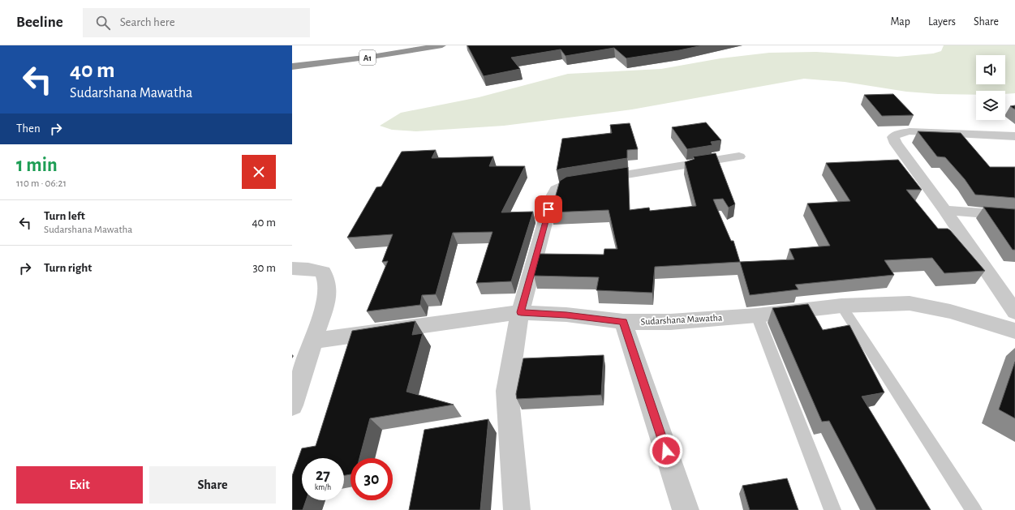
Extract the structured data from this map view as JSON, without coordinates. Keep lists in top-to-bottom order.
{
  "streets": {
    "highway": ["A1"],
    "street": ["Sudarshana Mawatha"]
  },
  "page": {
    "header": "Beeline",
    "search": "Search here",
    "nav": ["Map", "Layers", "Share"],
    "turn": ["40 m", "Sudarshana Mawatha"],
    "then": "Then",
    "heading": ["1 min", "110 m · 06:21"],
    "list": [
      {
        "name": "Turn left",
        "note": "Sudarshana Mawatha",
        "value": "40 m"
      },
      {
        "name": "Turn right",
        "value": "30 m"
      }
    ],
    "speed": "27 km/h",
    "limit": "30",
    "buttons": ["Exit", "Share"]
  }
}
